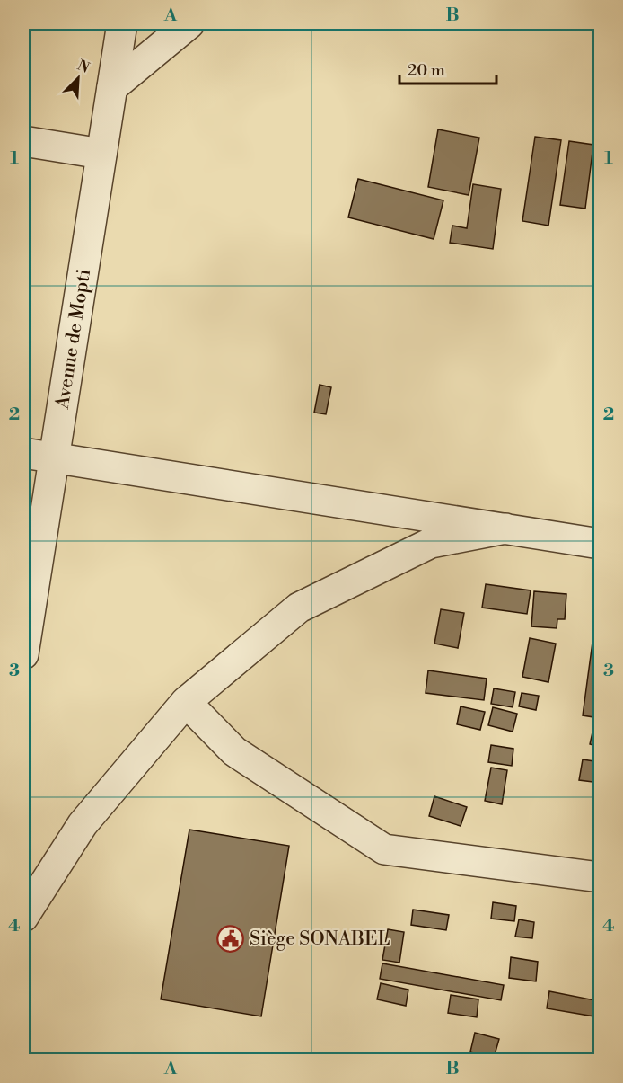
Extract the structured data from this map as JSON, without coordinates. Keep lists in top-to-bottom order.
{
  "streets": {
    "street": ["Avenue de Mopti"]
  },
  "places": {
    "public building": ["Siège SONABEL"]
  },
  "scale_bar": "20 m",
  "north": "top right",
  "grid": {
    "columns": ["A", "B"],
    "rows": [
      "1",
      "2",
      "3",
      "4"
    ]
  }
}
